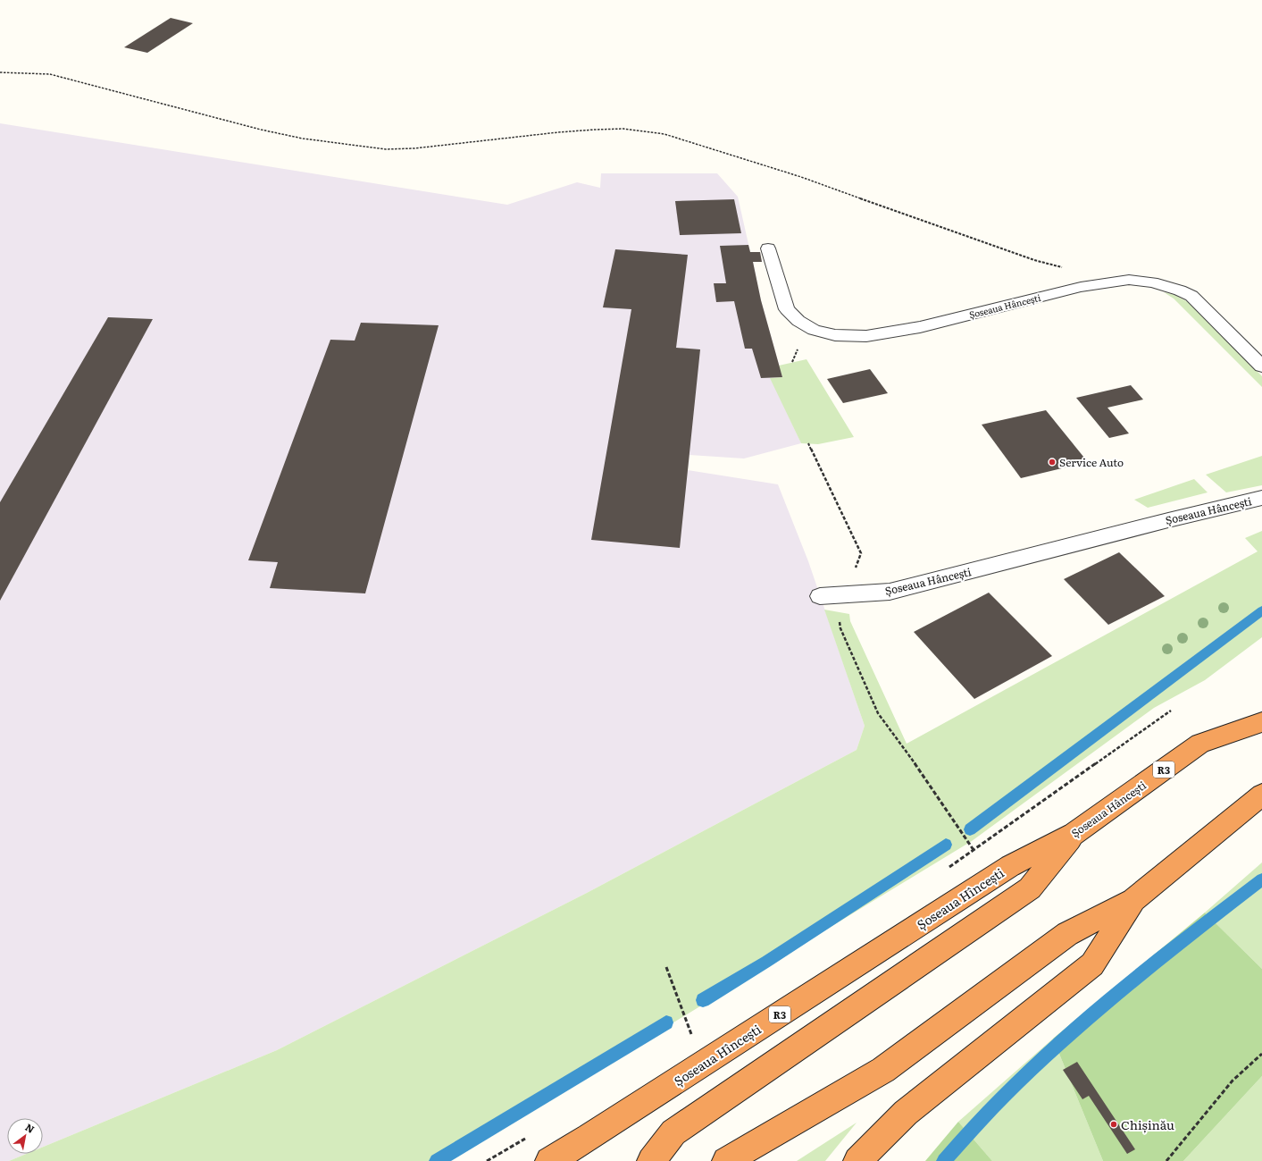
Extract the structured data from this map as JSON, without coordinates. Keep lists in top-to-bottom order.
{
  "streets": {
    "highway": ["Șoseaua Hâncești", "R3", "Șoseaua Hîncești"]
  },
  "crossings": [
    ["Șoseaua Hâncești", "R3"],
    ["Șoseaua Hâncești", "Șoseaua Hîncești"]
  ],
  "places": ["Service Auto", "Chișinău"],
  "north": "top right"
}
